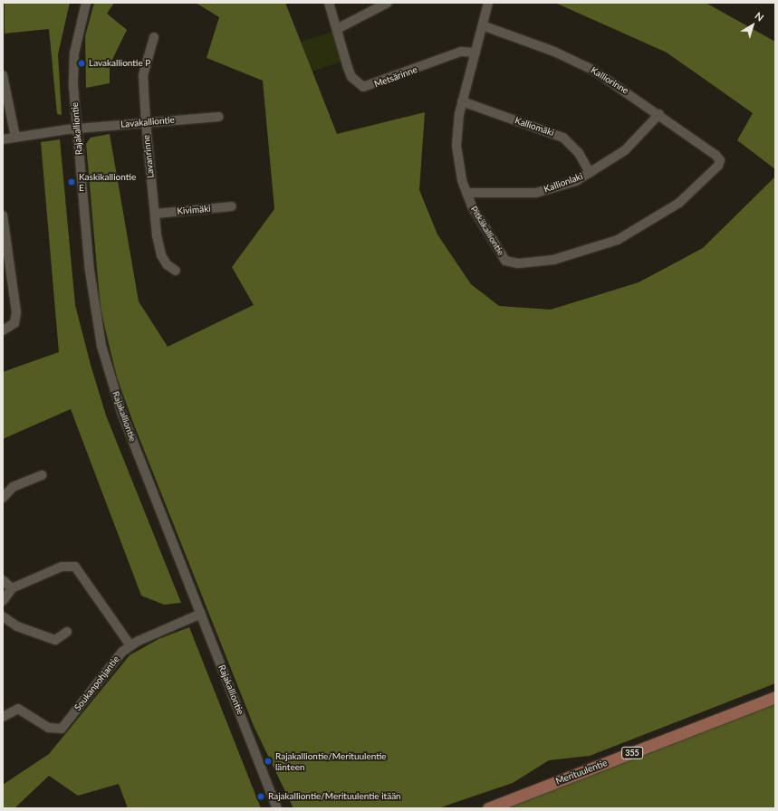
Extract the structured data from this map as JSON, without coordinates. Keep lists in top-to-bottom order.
{
  "streets": {
    "main road": ["355", "Merituulentie"],
    "street": [
      "Metsärinne",
      "Kalliorinne",
      "Lavakalliontie",
      "Kalliomäki",
      "Rajakalliontie",
      "Lavanrinne",
      "Kallionlaki",
      "Kivimäki",
      "Pitkäkalliontie",
      "Soukanpohjantie"
    ]
  },
  "crossings": [
    ["Metsärinne", "Pitkäkalliontie"],
    ["Kalliorinne", "Kallionlaki"],
    ["Kalliorinne", "Pitkäkalliontie"],
    ["Lavakalliontie", "Rajakalliontie"],
    ["Lavakalliontie", "Lavanrinne"],
    ["Kalliomäki", "Kallionlaki"],
    ["Kalliomäki", "Pitkäkalliontie"],
    ["Rajakalliontie", "Soukanpohjantie"],
    ["Lavanrinne", "Kivimäki"],
    ["Kallionlaki", "Pitkäkalliontie"]
  ],
  "places": [
    "Lavakalliontie P",
    "Kaskikalliontie E",
    "Rajakalliontie/Merituulentie länteen",
    "Rajakalliontie/Merituulentie itään"
  ],
  "north": "top right"
}
